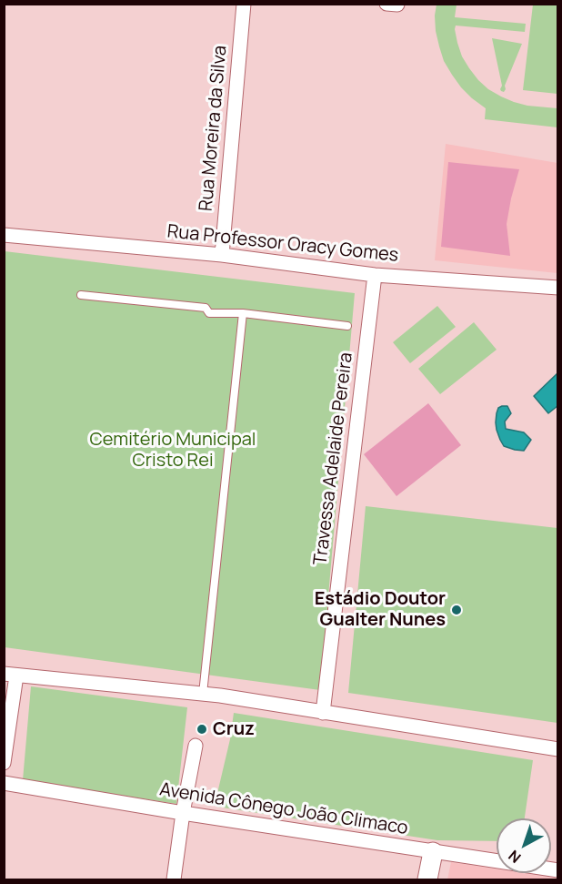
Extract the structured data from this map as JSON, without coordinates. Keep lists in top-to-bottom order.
{
  "streets": {
    "street": [
      "Rua Moreira da Silva",
      "Rua Professor Oracy Gomes",
      "Travessa Adelaide Pereira",
      "Avenida Cônego João Climaco"
    ]
  },
  "crossings": [
    ["Rua Moreira da Silva", "Rua Professor Oracy Gomes"],
    ["Rua Professor Oracy Gomes", "Travessa Adelaide Pereira"]
  ],
  "parks": ["Cemitério Municipal Cristo Rei"],
  "places": ["Estádio Doutor Gualter Nunes", "Cruz"],
  "north": "bottom left"
}
